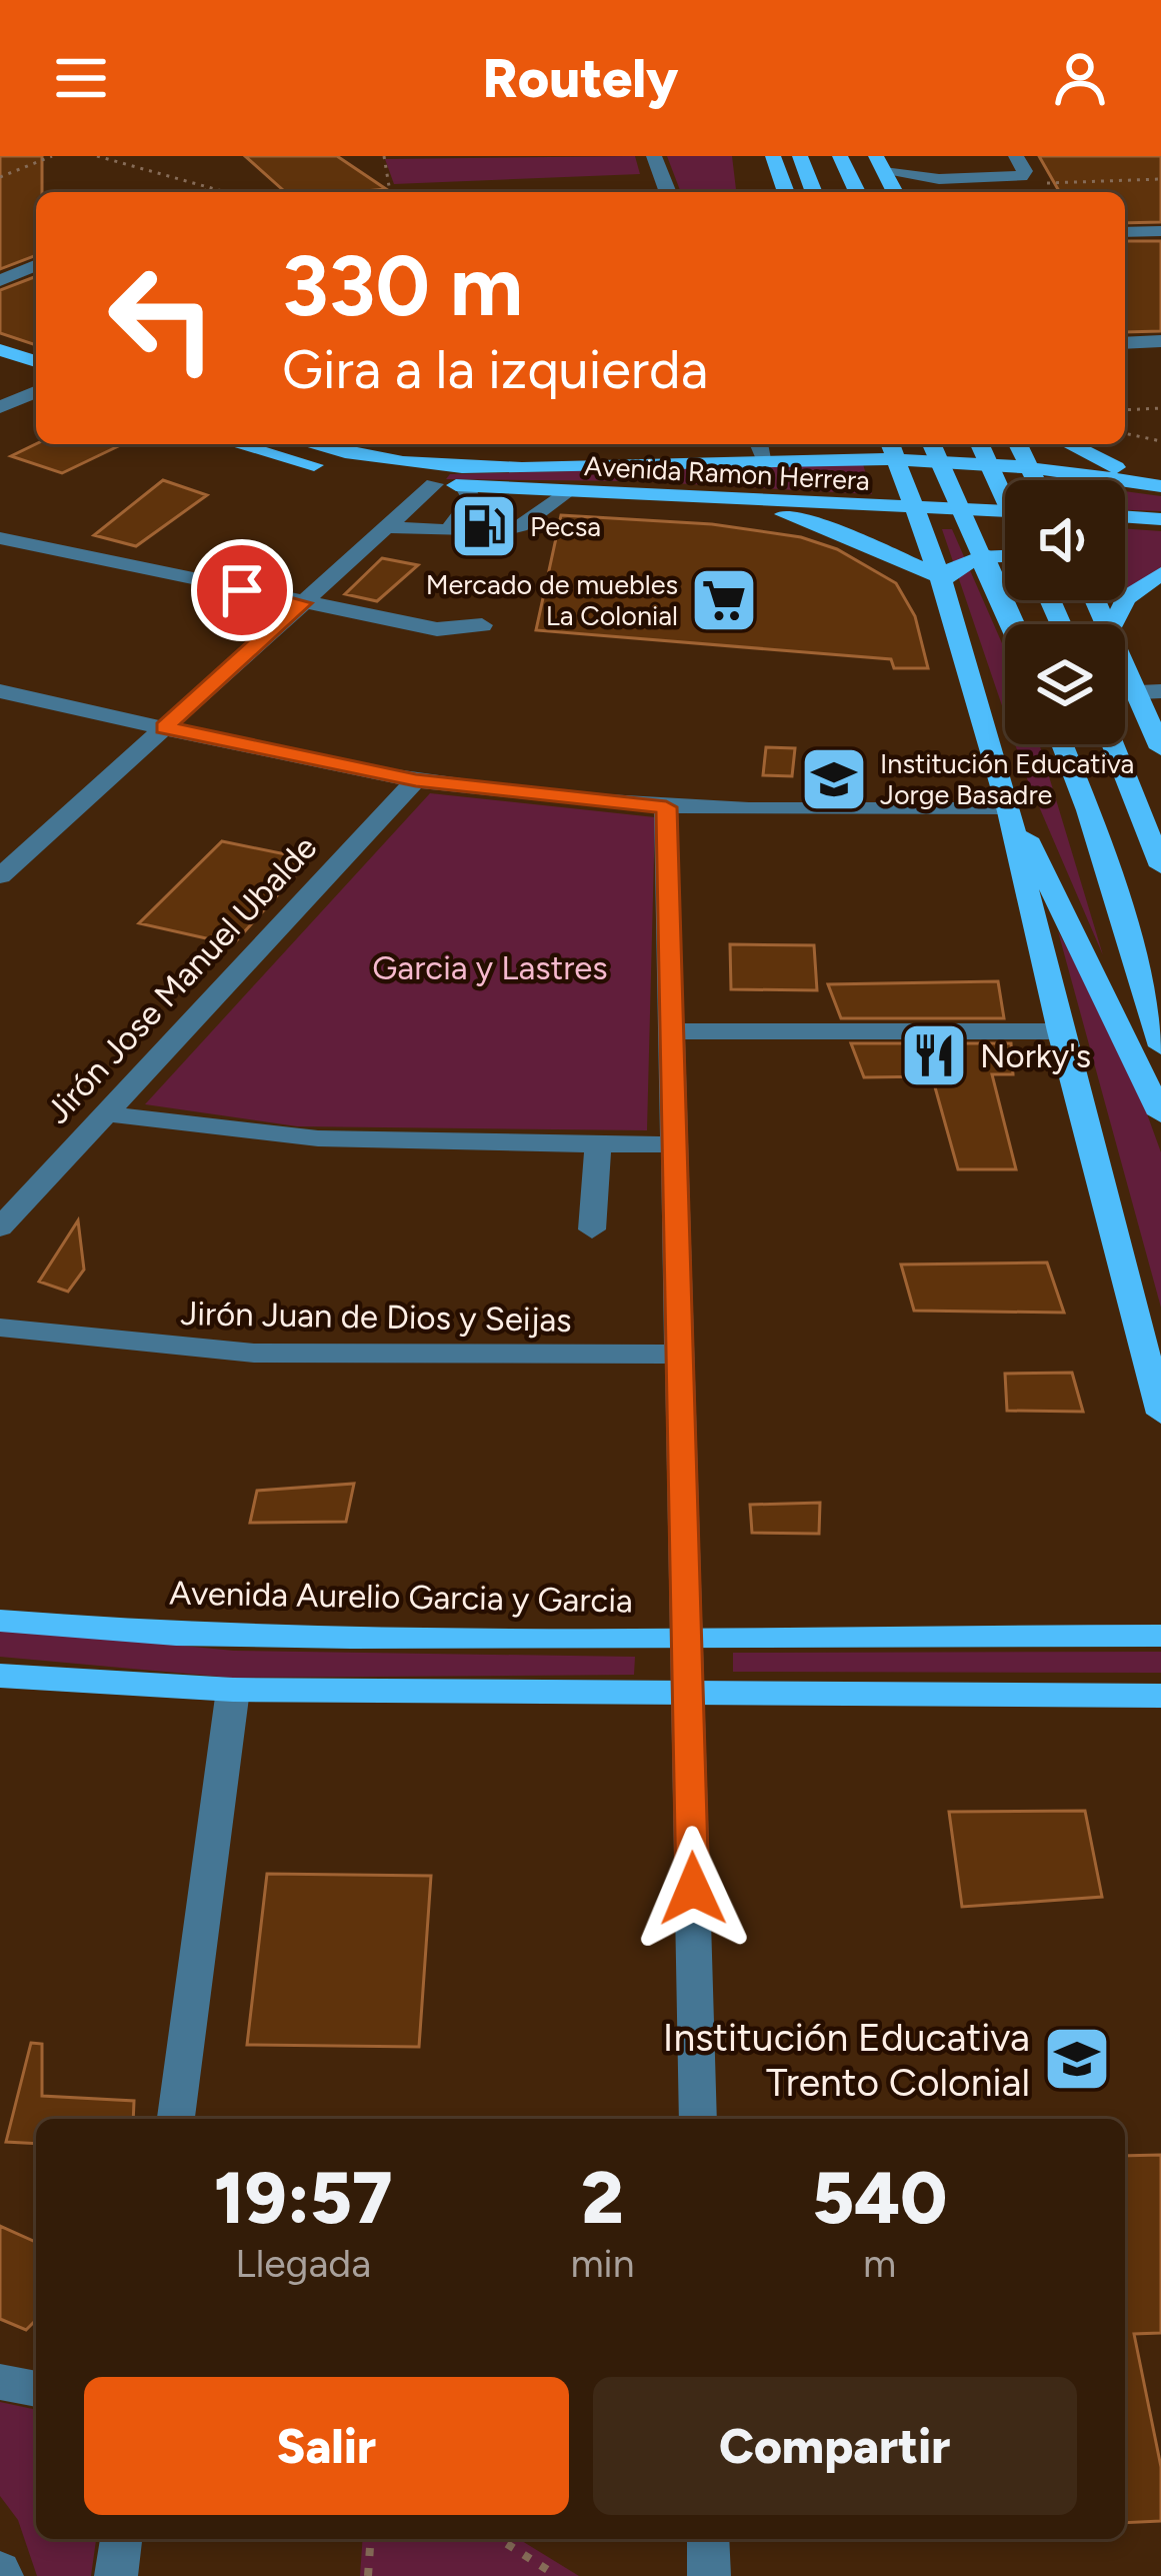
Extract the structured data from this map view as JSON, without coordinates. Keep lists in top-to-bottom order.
{
  "streets": {
    "main road": ["Avenida Ramon Herrera", "Avenida Aurelio Garcia y Garcia"],
    "street": ["Jirón Jose Manuel Ubalde", "Jirón Juan de Dios y Seijas"]
  },
  "parks": ["Garcia y Lastres"],
  "places": {
    "fuel station": ["Pecsa"],
    "supermarket": ["Mercado de muebles La Colonial"],
    "school or university": ["Institución Educativa Jorge Basadre", "Institución Educativa Trento Colonial"],
    "restaurant": ["Norky's"]
  },
  "page": {
    "header": "Routely",
    "turn": ["330 m", "Gira a la izquierda"],
    "eta": [
      "19:57",
      "Llegada",
      "2",
      "min",
      "540",
      "m"
    ],
    "buttons": ["Salir", "Compartir"]
  }
}
